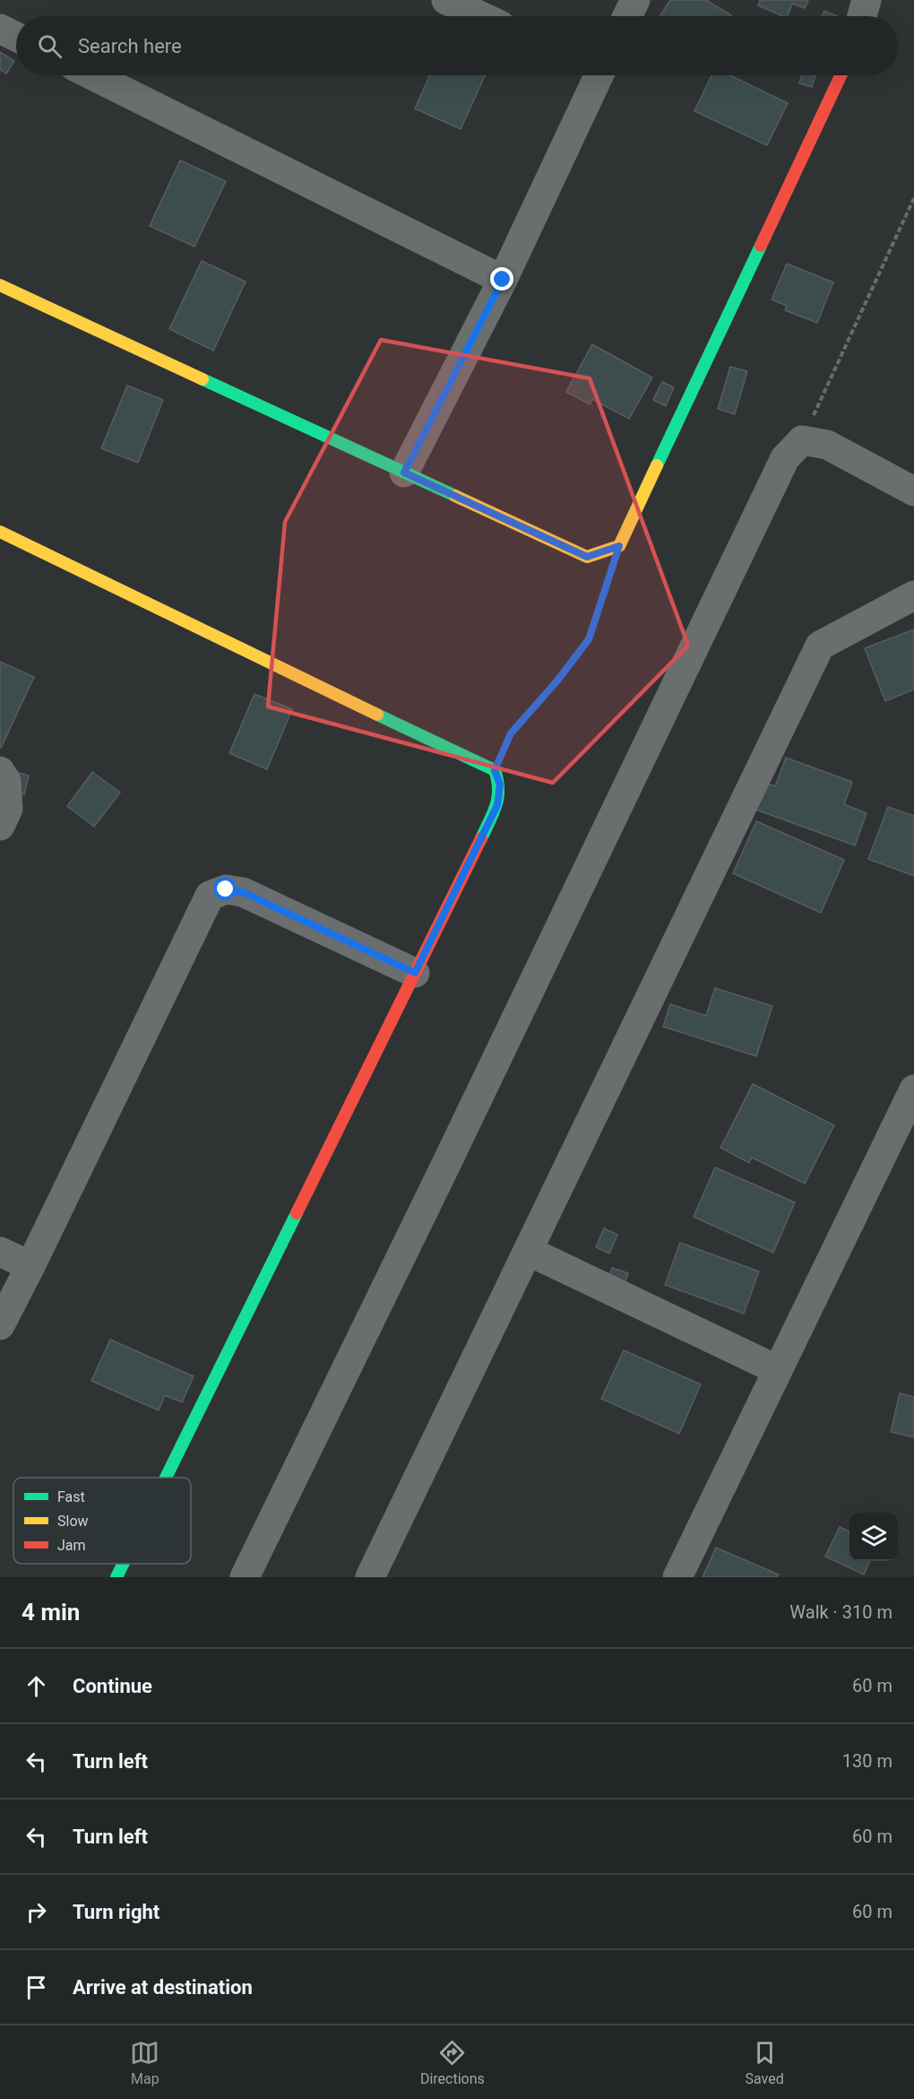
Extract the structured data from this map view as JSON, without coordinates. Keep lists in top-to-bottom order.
{
  "legend": ["Fast", "Slow", "Jam"],
  "page": {
    "search": "Search here",
    "heading": ["4 min", "Walk · 310 m"],
    "list": [
      ["Continue", "60 m"],
      ["Turn left", "130 m"],
      ["Turn left", "60 m"],
      ["Turn right", "60 m"],
      "Arrive at destination"
    ],
    "nav": ["Map", "Directions", "Saved"]
  }
}
